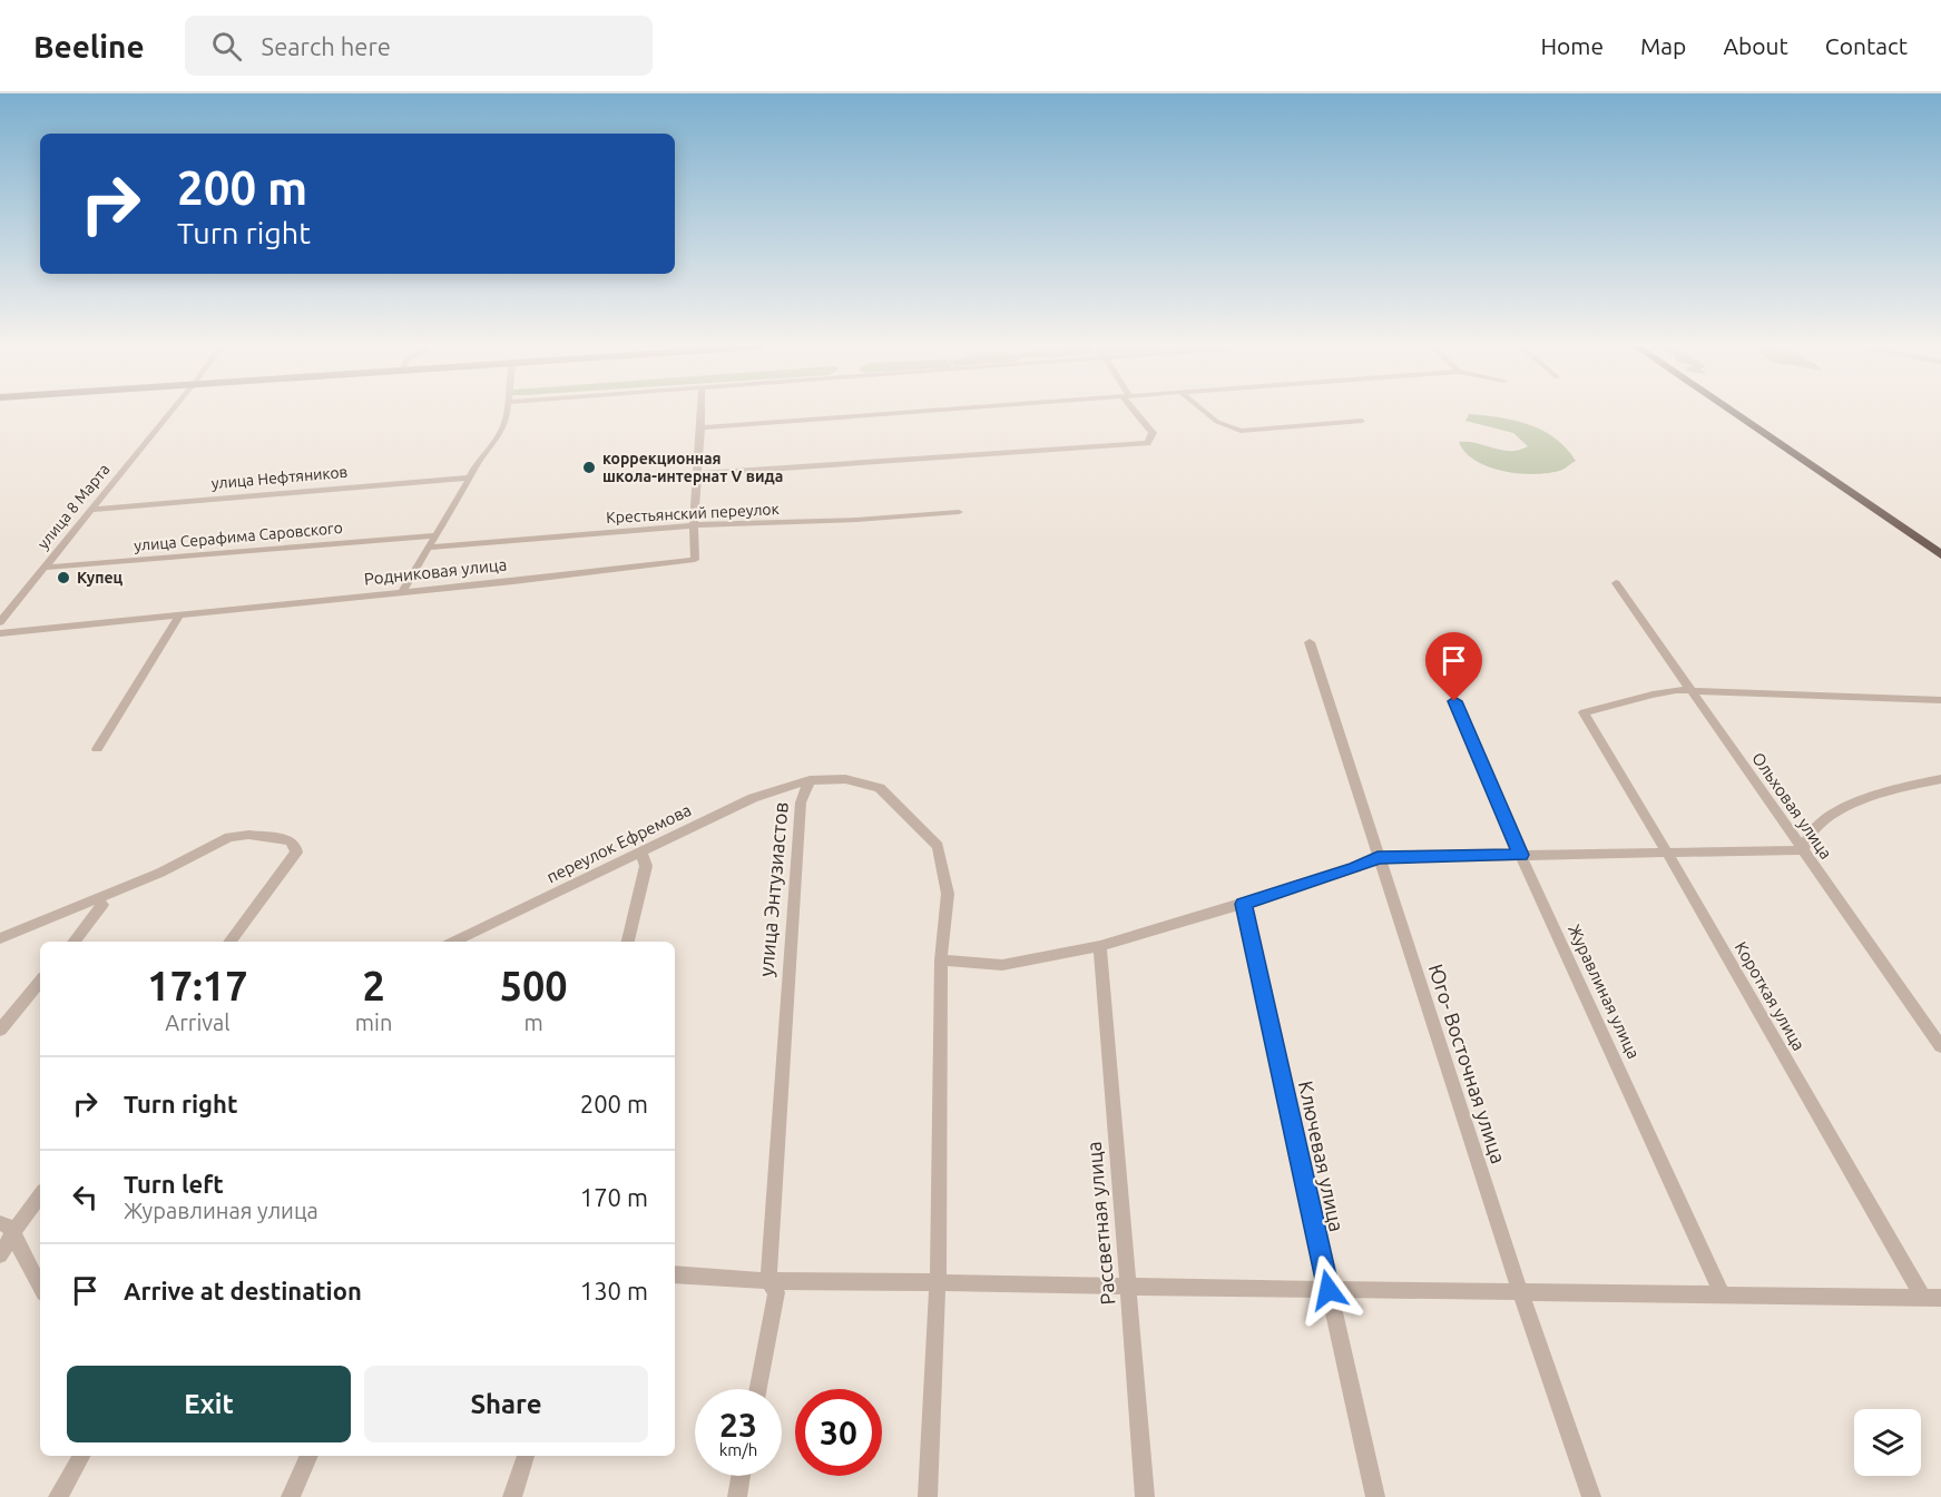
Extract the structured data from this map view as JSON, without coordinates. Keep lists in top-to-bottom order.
{
  "streets": {
    "street": [
      "улица Нефтяников",
      "улица 8 Марта",
      "Крестьянский переулок",
      "улица Серафима Саровского",
      "Родниковая улица",
      "Ольховая улица",
      "переулок Ефремова",
      "улица Энтузиастов",
      "Журавлиная улица",
      "Короткая улица",
      "Юго- Восточная улица",
      "Ключевая улица",
      "Рассветная улица"
    ]
  },
  "crossings": [
    ["улица Нефтяников", "улица 8 Марта"],
    ["улица 8 Марта", "улица Серафима Саровского"],
    ["Крестьянский переулок", "Родниковая улица"],
    ["Ольховая улица", "Короткая улица"],
    ["переулок Ефремова", "улица Энтузиастов"]
  ],
  "places": ["коррекционная школа-интернат V вида", "Купец"],
  "page": {
    "header": "Beeline",
    "search": "Search here",
    "nav": [
      "Home",
      "Map",
      "About",
      "Contact"
    ],
    "turn": ["200 m", "Turn right"],
    "eta": [
      "17:17",
      "Arrival",
      "2",
      "min",
      "500",
      "m"
    ],
    "list": [
      {
        "name": "Turn right",
        "value": "200 m"
      },
      {
        "name": "Turn left",
        "note": "Журавлиная улица",
        "value": "170 m"
      },
      {
        "name": "Arrive at destination",
        "value": "130 m"
      }
    ],
    "buttons": ["Exit", "Share"],
    "speed": "23 km/h",
    "limit": "30"
  }
}
